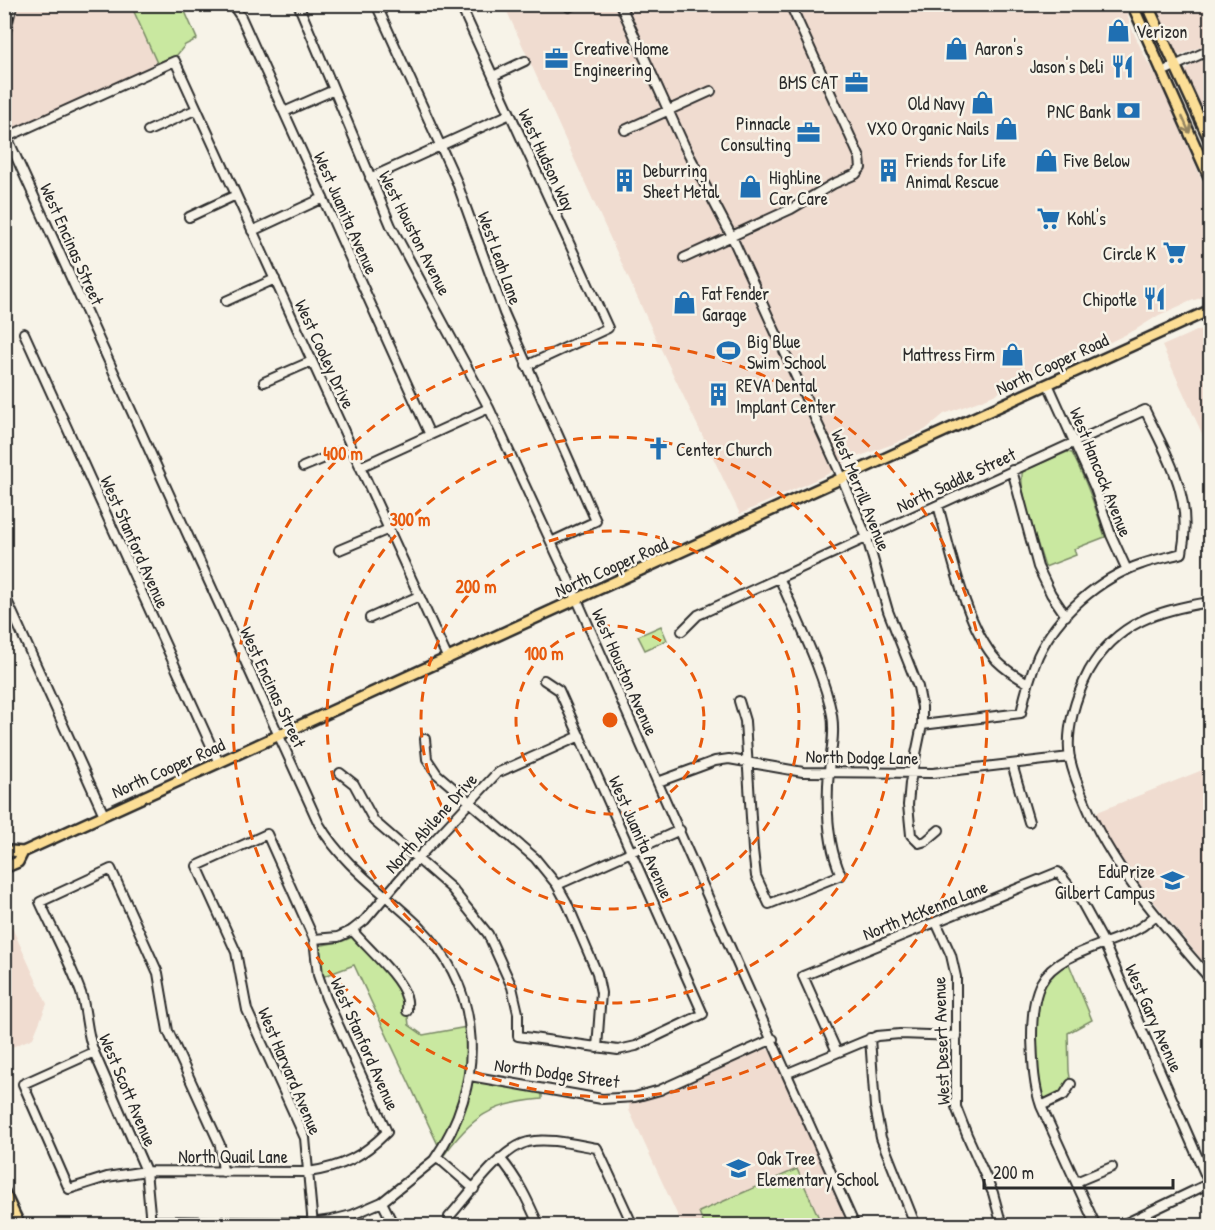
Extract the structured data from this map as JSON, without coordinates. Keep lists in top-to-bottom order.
{
  "streets": {
    "main road": ["North Cooper Road"],
    "street": [
      "West Hudson Way",
      "West Juanita Avenue",
      "West Houston Avenue",
      "West Encinas Street",
      "West Leah Lane",
      "West Cooley Drive",
      "West Hancock Avenue",
      "North Saddle Street",
      "West Merrill Avenue",
      "West Stanford Avenue",
      "North Dodge Lane",
      "North Abilene Drive",
      "North McKenna Lane",
      "West Gary Avenue",
      "West Desert Avenue",
      "West Harvard Avenue",
      "North Dodge Street",
      "West Scott Avenue",
      "North Quail Lane"
    ]
  },
  "crossings": [
    ["West Hudson Way", "West Leah Lane"],
    ["West Juanita Avenue", "North Abilene Drive"],
    ["West Houston Avenue", "West Leah Lane"],
    ["West Houston Avenue", "North Cooper Road"],
    ["West Houston Avenue", "North Dodge Lane"],
    ["West Houston Avenue", "North Dodge Street"],
    ["West Encinas Street", "West Cooley Drive"],
    ["West Encinas Street", "North Cooper Road"],
    ["West Encinas Street", "North Abilene Drive"],
    ["West Encinas Street", "North Dodge Street"],
    ["West Cooley Drive", "North Cooper Road"],
    ["North Cooper Road", "West Hancock Avenue"],
    ["North Cooper Road", "West Merrill Avenue"],
    ["North Cooper Road", "West Stanford Avenue"],
    ["West Hancock Avenue", "North Saddle Street"],
    ["North Saddle Street", "West Merrill Avenue"],
    ["West Merrill Avenue", "North Dodge Lane"],
    ["West Stanford Avenue", "North Abilene Drive"],
    ["West Stanford Avenue", "West Harvard Avenue"],
    ["West Stanford Avenue", "North Quail Lane"],
    ["North McKenna Lane", "West Gary Avenue"],
    ["North McKenna Lane", "West Desert Avenue"],
    ["West Harvard Avenue", "North Quail Lane"],
    ["West Scott Avenue", "North Quail Lane"]
  ],
  "places": {
    "shop": [
      "Verizon",
      "Aaron's",
      "Old Navy",
      "VXO Organic Nails",
      "Five Below",
      "Highline Car Care",
      "Fat Fender Garage",
      "Mattress Firm"
    ],
    "office": ["Creative Home Engineering", "BMS CAT", "Pinnacle Consulting"],
    "restaurant": ["Jason's Deli", "Chipotle"],
    "bank": ["PNC Bank"],
    "building": ["Friends for Life Animal Rescue", "Deburring Sheet Metal", "REVA Dental Implant Center"],
    "supermarket": ["Kohl's", "Circle K"],
    "sports": ["Big Blue Swim School"],
    "church": ["Center Church"],
    "school or university": ["EduPrize Gilbert Campus", "Oak Tree Elementary School"]
  },
  "scale_bar": "200 m",
  "rings": [
    "400 m",
    "300 m",
    "200 m",
    "100 m"
  ]
}
